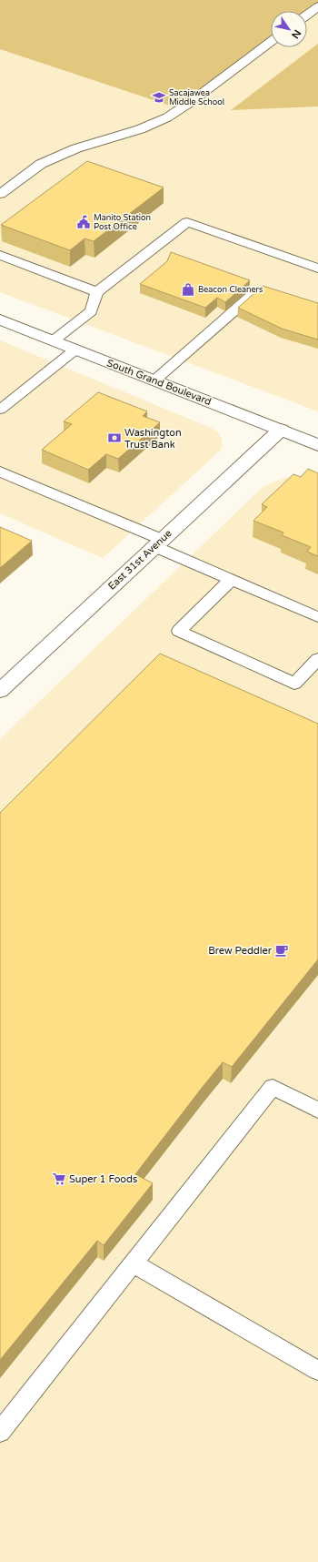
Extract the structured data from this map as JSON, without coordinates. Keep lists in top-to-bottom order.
{
  "streets": {
    "street": ["South Grand Boulevard", "East 31st Avenue"]
  },
  "crossings": [
    ["South Grand Boulevard", "East 31st Avenue"]
  ],
  "places": {
    "school or university": ["Sacajawea Middle School"],
    "public building": ["Manito Station Post Office"],
    "shop": ["Beacon Cleaners"],
    "bank": ["Washington Trust Bank"],
    "cafe": ["Brew Peddler"],
    "supermarket": ["Super 1 Foods"]
  },
  "north": "bottom right"
}
